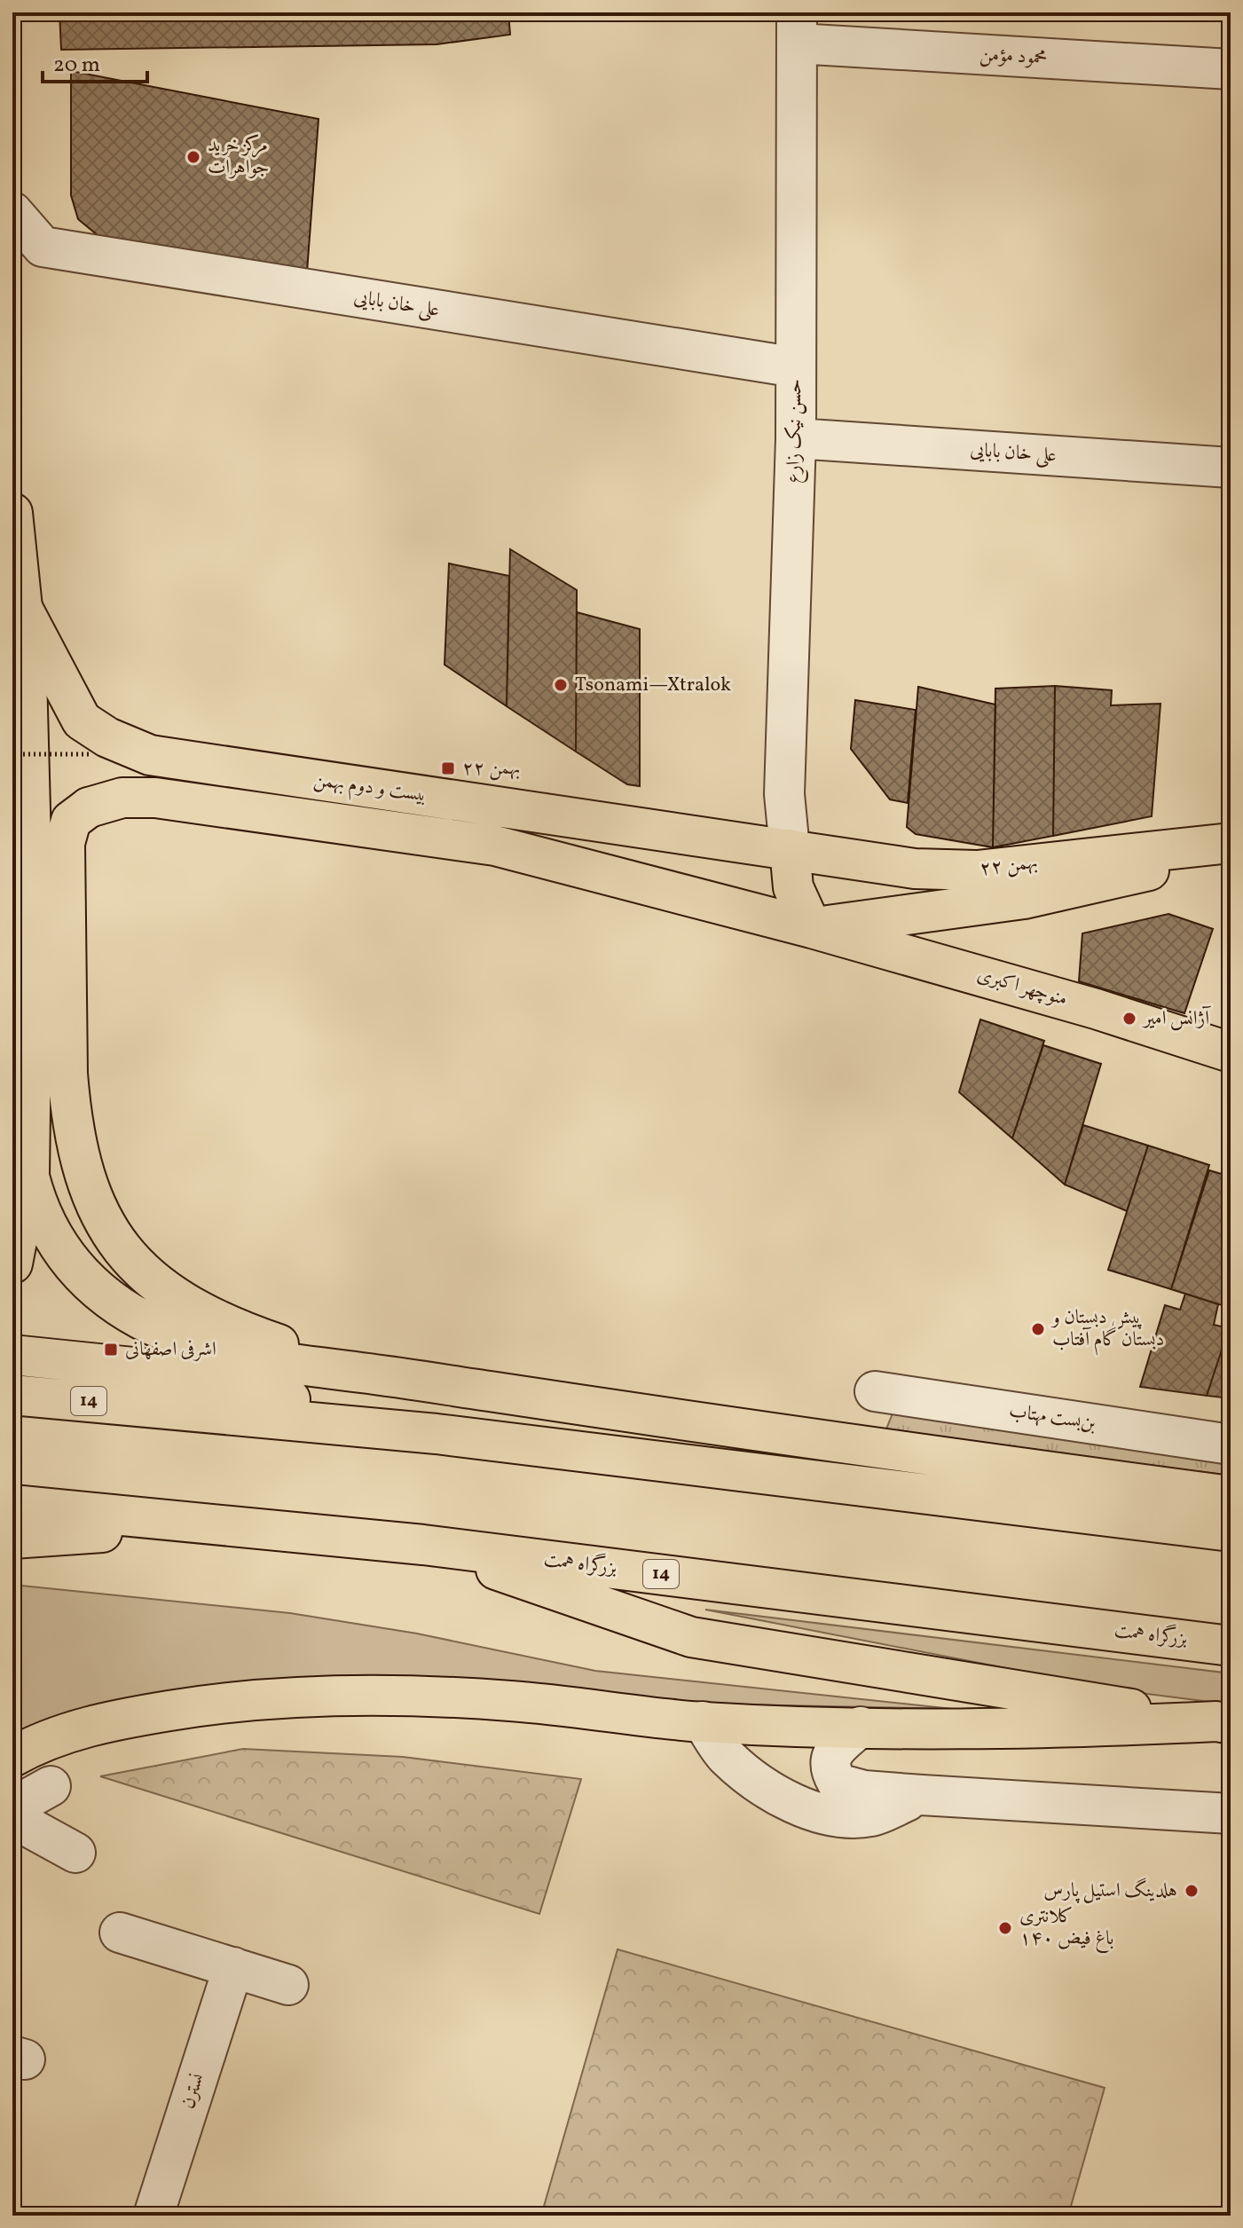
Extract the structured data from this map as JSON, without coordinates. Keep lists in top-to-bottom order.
{
  "streets": {
    "main road": [
      "بیست و دوم بهمن",
      "۲۲ بهمن",
      "منوچهر اکبری",
      "14",
      "بزرگراه همت"
    ],
    "street": [
      "محمود مؤمن",
      "علی خان بابایی",
      "حسن نیک زارع",
      "بن‌بست مهتاب",
      "نسترن"
    ]
  },
  "crossings": [
    ["محمود مؤمن", "حسن نیک زارع"],
    ["علی خان بابایی", "حسن نیک زارع"],
    ["حسن نیک زارع", "بیست و دوم بهمن"],
    ["حسن نیک زارع", "۲۲ بهمن"],
    ["بیست و دوم بهمن", "۲۲ بهمن"],
    ["بیست و دوم بهمن", "منوچهر اکبری"],
    ["۲۲ بهمن", "منوچهر اکبری"]
  ],
  "places": {
    "other": [
      "مرکز خرید جواهرات",
      "Tsonami—Xtralok",
      "آژانس امیر",
      "پیش دبستان و دبستان گام آفتاب",
      "هلدینگ استیل پارس",
      "کلانتری ۱۴۰ باغ فیض"
    ],
    "transit": ["۲۲ بهمن", "اشرفی اصفهانی"]
  },
  "scale_bar": "20 m"
}
